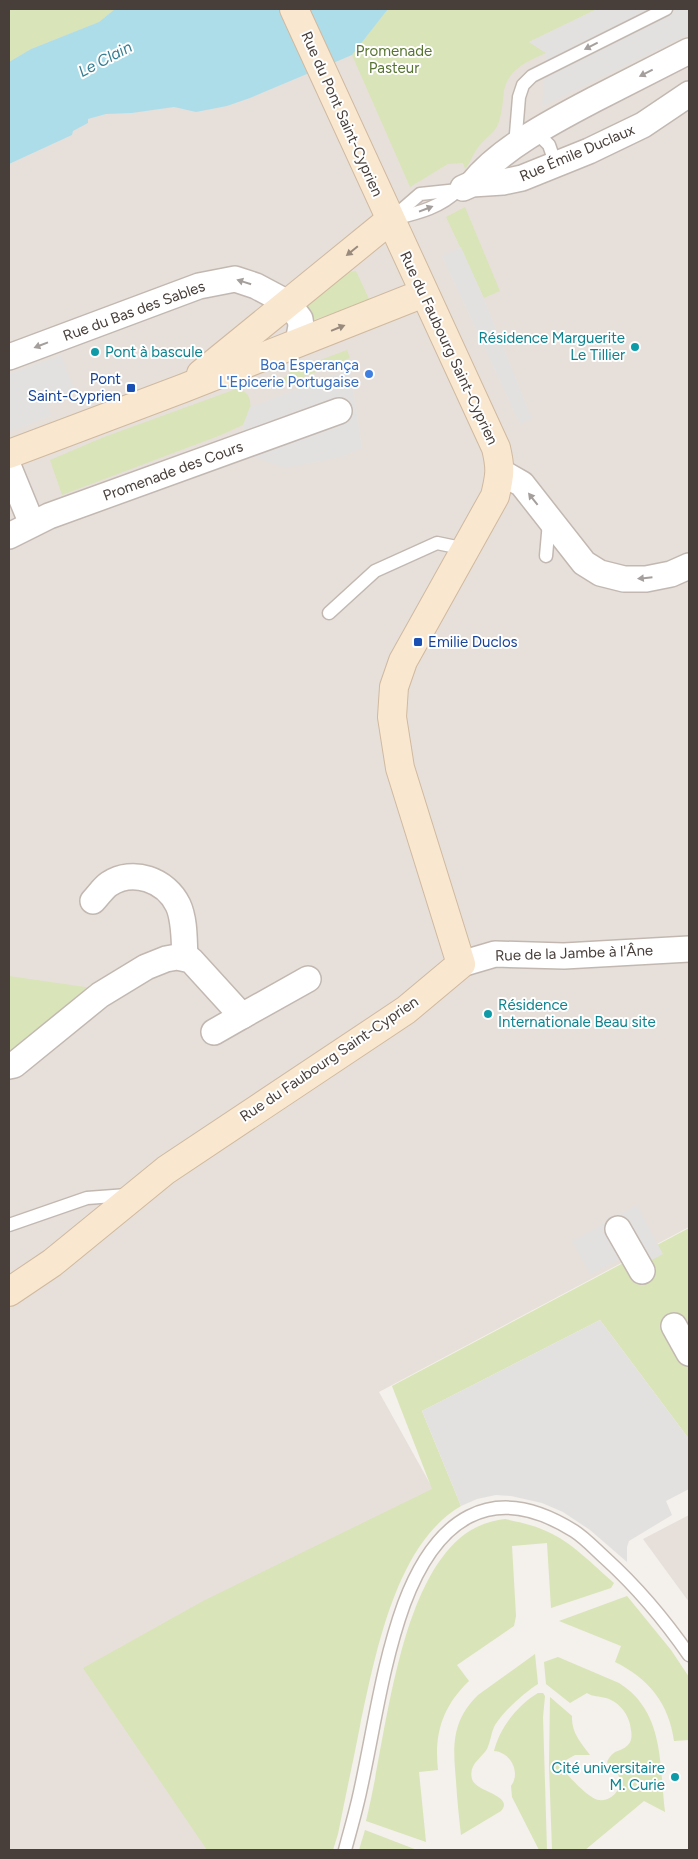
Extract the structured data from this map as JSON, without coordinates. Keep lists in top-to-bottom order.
{
  "streets": {
    "street": [
      "Rue du Pont Saint-Cyprien",
      "Rue Émile Duclaux",
      "Rue du Bas des Sables",
      "Rue du Faubourg Saint-Cyprien",
      "Promenade des Cours",
      "Rue de la Jambe à l'Âne"
    ]
  },
  "crossings": [
    ["Rue du Pont Saint-Cyprien", "Rue du Faubourg Saint-Cyprien"],
    ["Rue du Faubourg Saint-Cyprien", "Rue de la Jambe à l'Âne"]
  ],
  "water": ["Le Clain"],
  "parks": ["Promenade Pasteur"],
  "places": {
    "other": [
      "Résidence Marguerite Le Tillier",
      "Pont à bascule",
      "Boa Esperança L'Epicerie Portugaise",
      "Résidence Internationale Beau site",
      "Cité universitaire M. Curie"
    ],
    "transit": ["Pont Saint-Cyprien", "Emilie Duclos"]
  }
}
